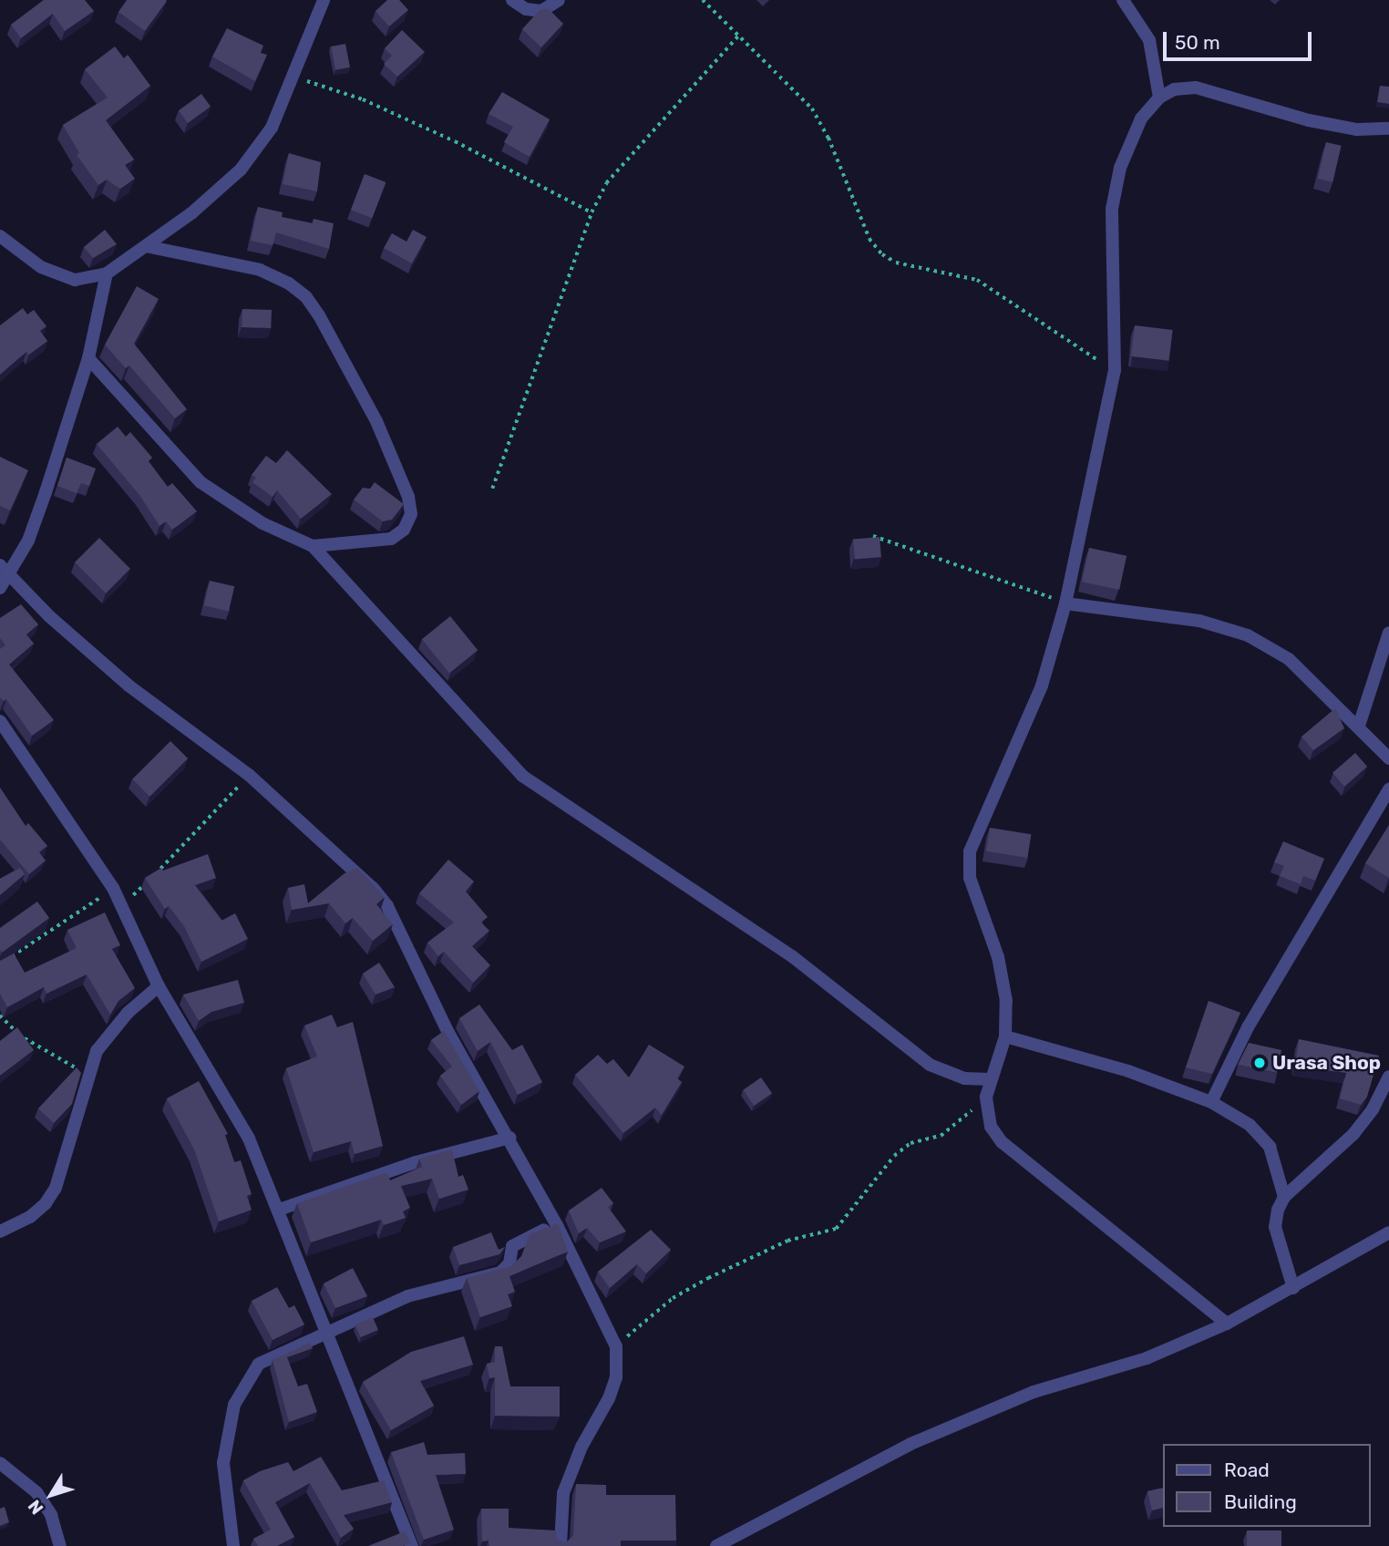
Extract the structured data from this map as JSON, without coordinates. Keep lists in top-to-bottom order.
{
  "places": ["Urasa Shop"],
  "legend": ["Road", "Building"],
  "scale_bar": "50 m",
  "north": "bottom left"
}
